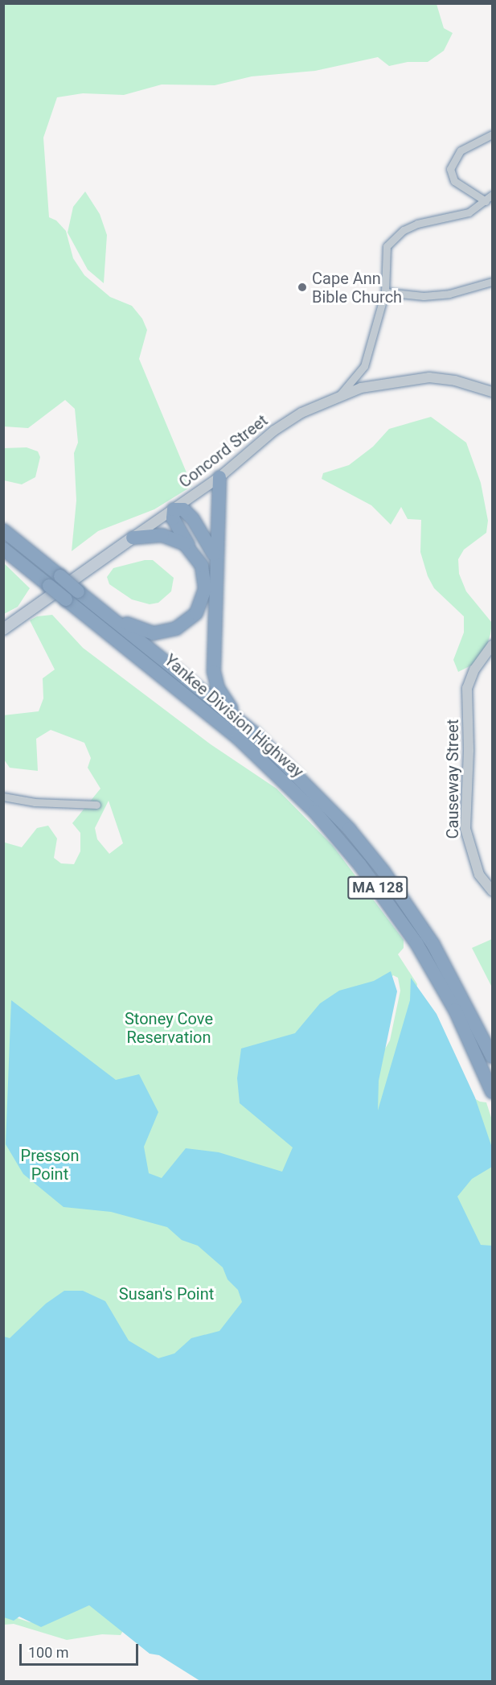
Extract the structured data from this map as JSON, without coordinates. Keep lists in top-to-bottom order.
{
  "streets": {
    "highway": ["Yankee Division Highway", "MA 128"],
    "main road": ["Concord Street"],
    "street": ["Causeway Street"]
  },
  "parks": ["Stoney Cove Reservation", "Presson Point", "Susan's Point"],
  "places": ["Cape Ann Bible Church"],
  "scale_bar": "100 m"
}
